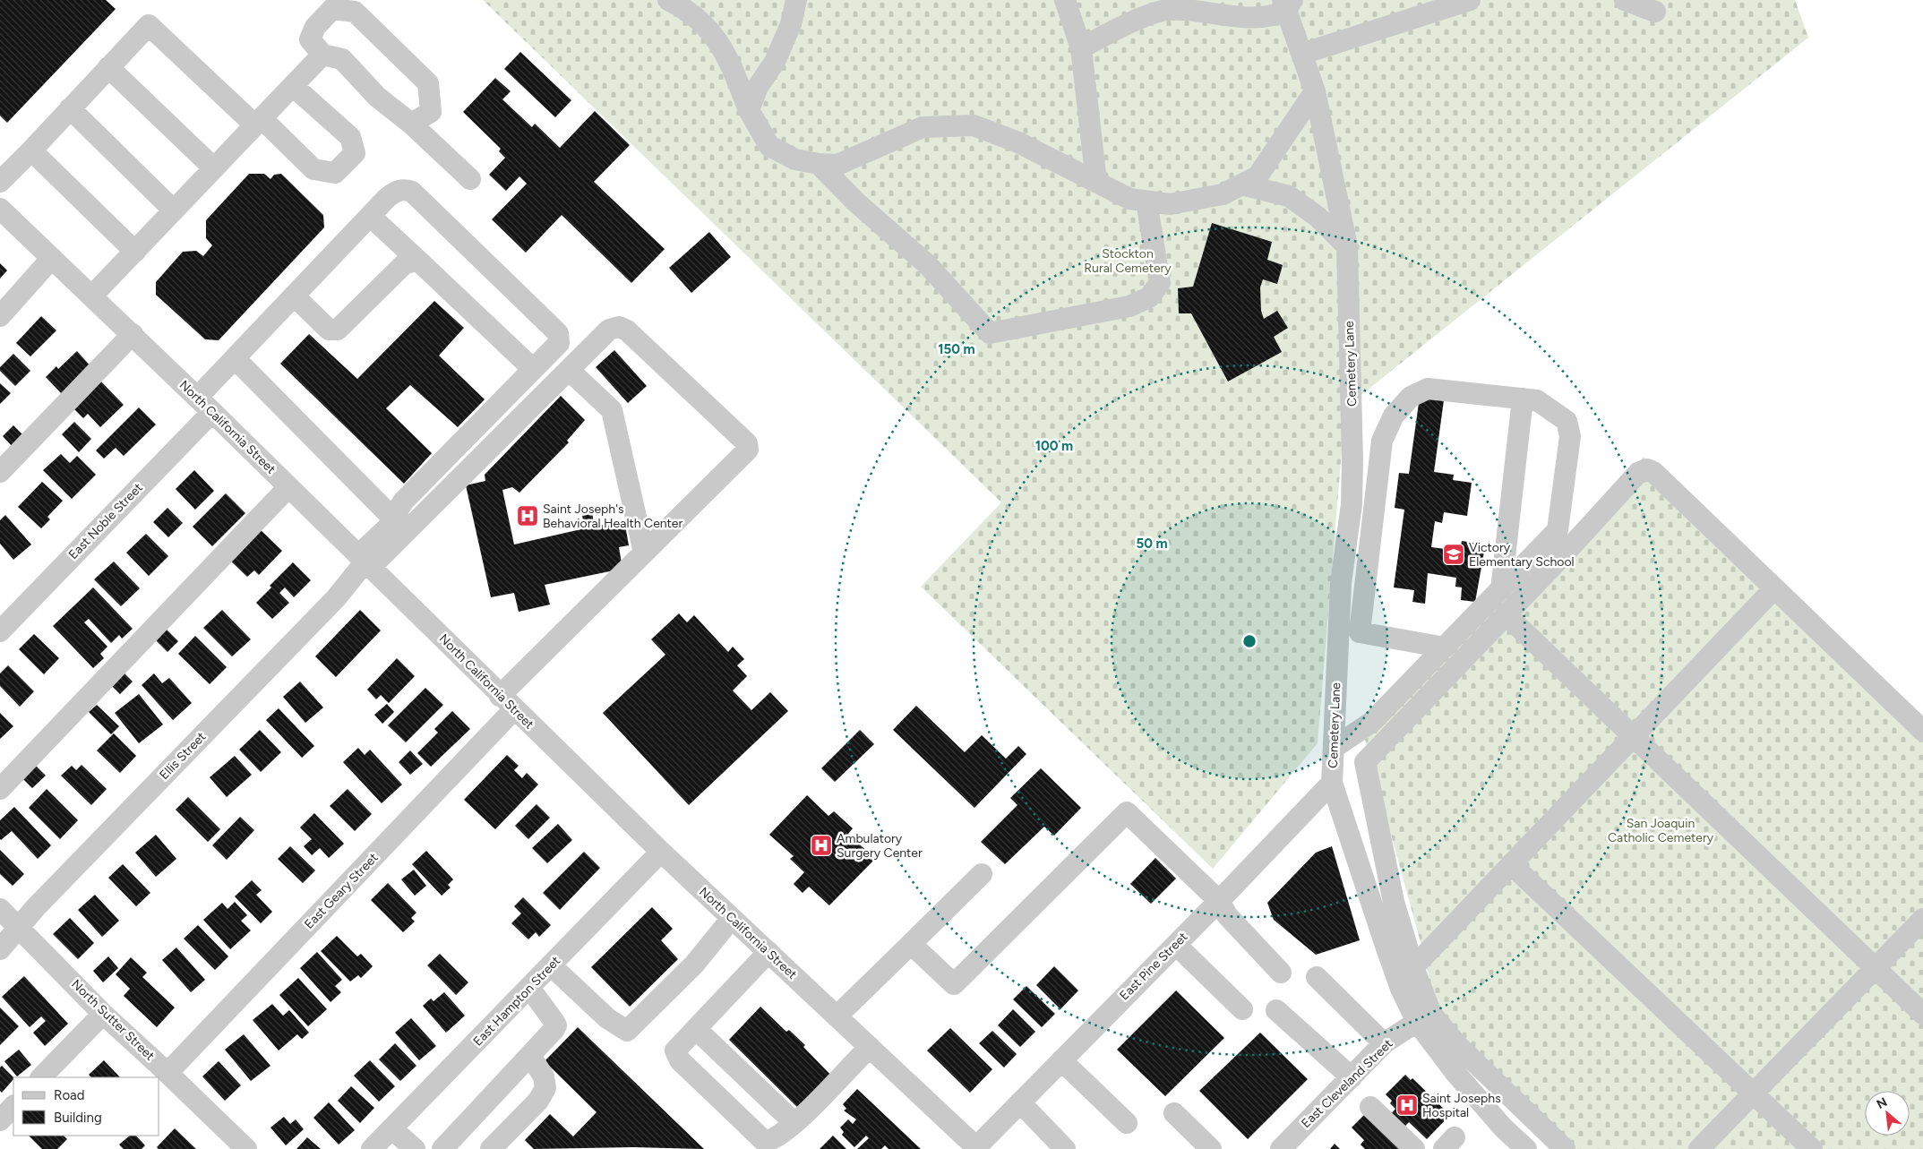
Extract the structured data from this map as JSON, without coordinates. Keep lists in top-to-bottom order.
{
  "streets": {
    "street": [
      "Cemetery Lane",
      "North California Street",
      "East Noble Street",
      "Ellis Street",
      "East Geary Street",
      "East Pine Street",
      "East Hampton Street",
      "North Sutter Street",
      "East Cleveland Street"
    ]
  },
  "crossings": [
    ["Cemetery Lane", "East Pine Street"],
    ["Cemetery Lane", "East Cleveland Street"],
    ["North California Street", "East Noble Street"],
    ["North California Street", "Ellis Street"],
    ["North California Street", "East Geary Street"],
    ["North California Street", "East Pine Street"],
    ["North California Street", "East Hampton Street"],
    ["East Noble Street", "Ellis Street"],
    ["Ellis Street", "North Sutter Street"],
    ["East Geary Street", "North Sutter Street"]
  ],
  "parks": ["Stockton Rural Cemetery", "San Joaquin Catholic Cemetery"],
  "places": {
    "hospital": ["Saint Joseph's Behavioral Health Center", "Ambulatory Surgery Center", "Saint Josephs Hospital"],
    "school or university": ["Victory Elementary School"]
  },
  "legend": ["Road", "Building"],
  "north": "top left",
  "rings": ["150 m", "100 m", "50 m"]
}
